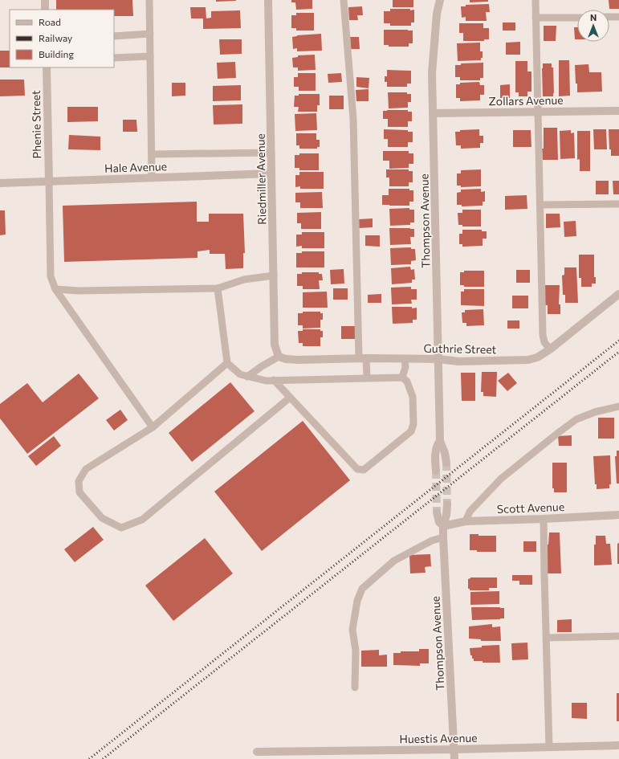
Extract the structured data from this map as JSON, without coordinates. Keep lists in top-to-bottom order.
{
  "streets": {
    "street": [
      "Zollars Avenue",
      "Phenie Street",
      "Hale Avenue",
      "Riedmiller Avenue",
      "Thompson Avenue",
      "Guthrie Street",
      "Scott Avenue",
      "Huestis Avenue"
    ]
  },
  "crossings": [
    ["Zollars Avenue", "Thompson Avenue"],
    ["Phenie Street", "Hale Avenue"],
    ["Hale Avenue", "Riedmiller Avenue"],
    ["Riedmiller Avenue", "Guthrie Street"],
    ["Thompson Avenue", "Guthrie Street"],
    ["Thompson Avenue", "Scott Avenue"],
    ["Thompson Avenue", "Huestis Avenue"]
  ],
  "legend": ["Road", "Railway", "Building"],
  "north": "top"
}
